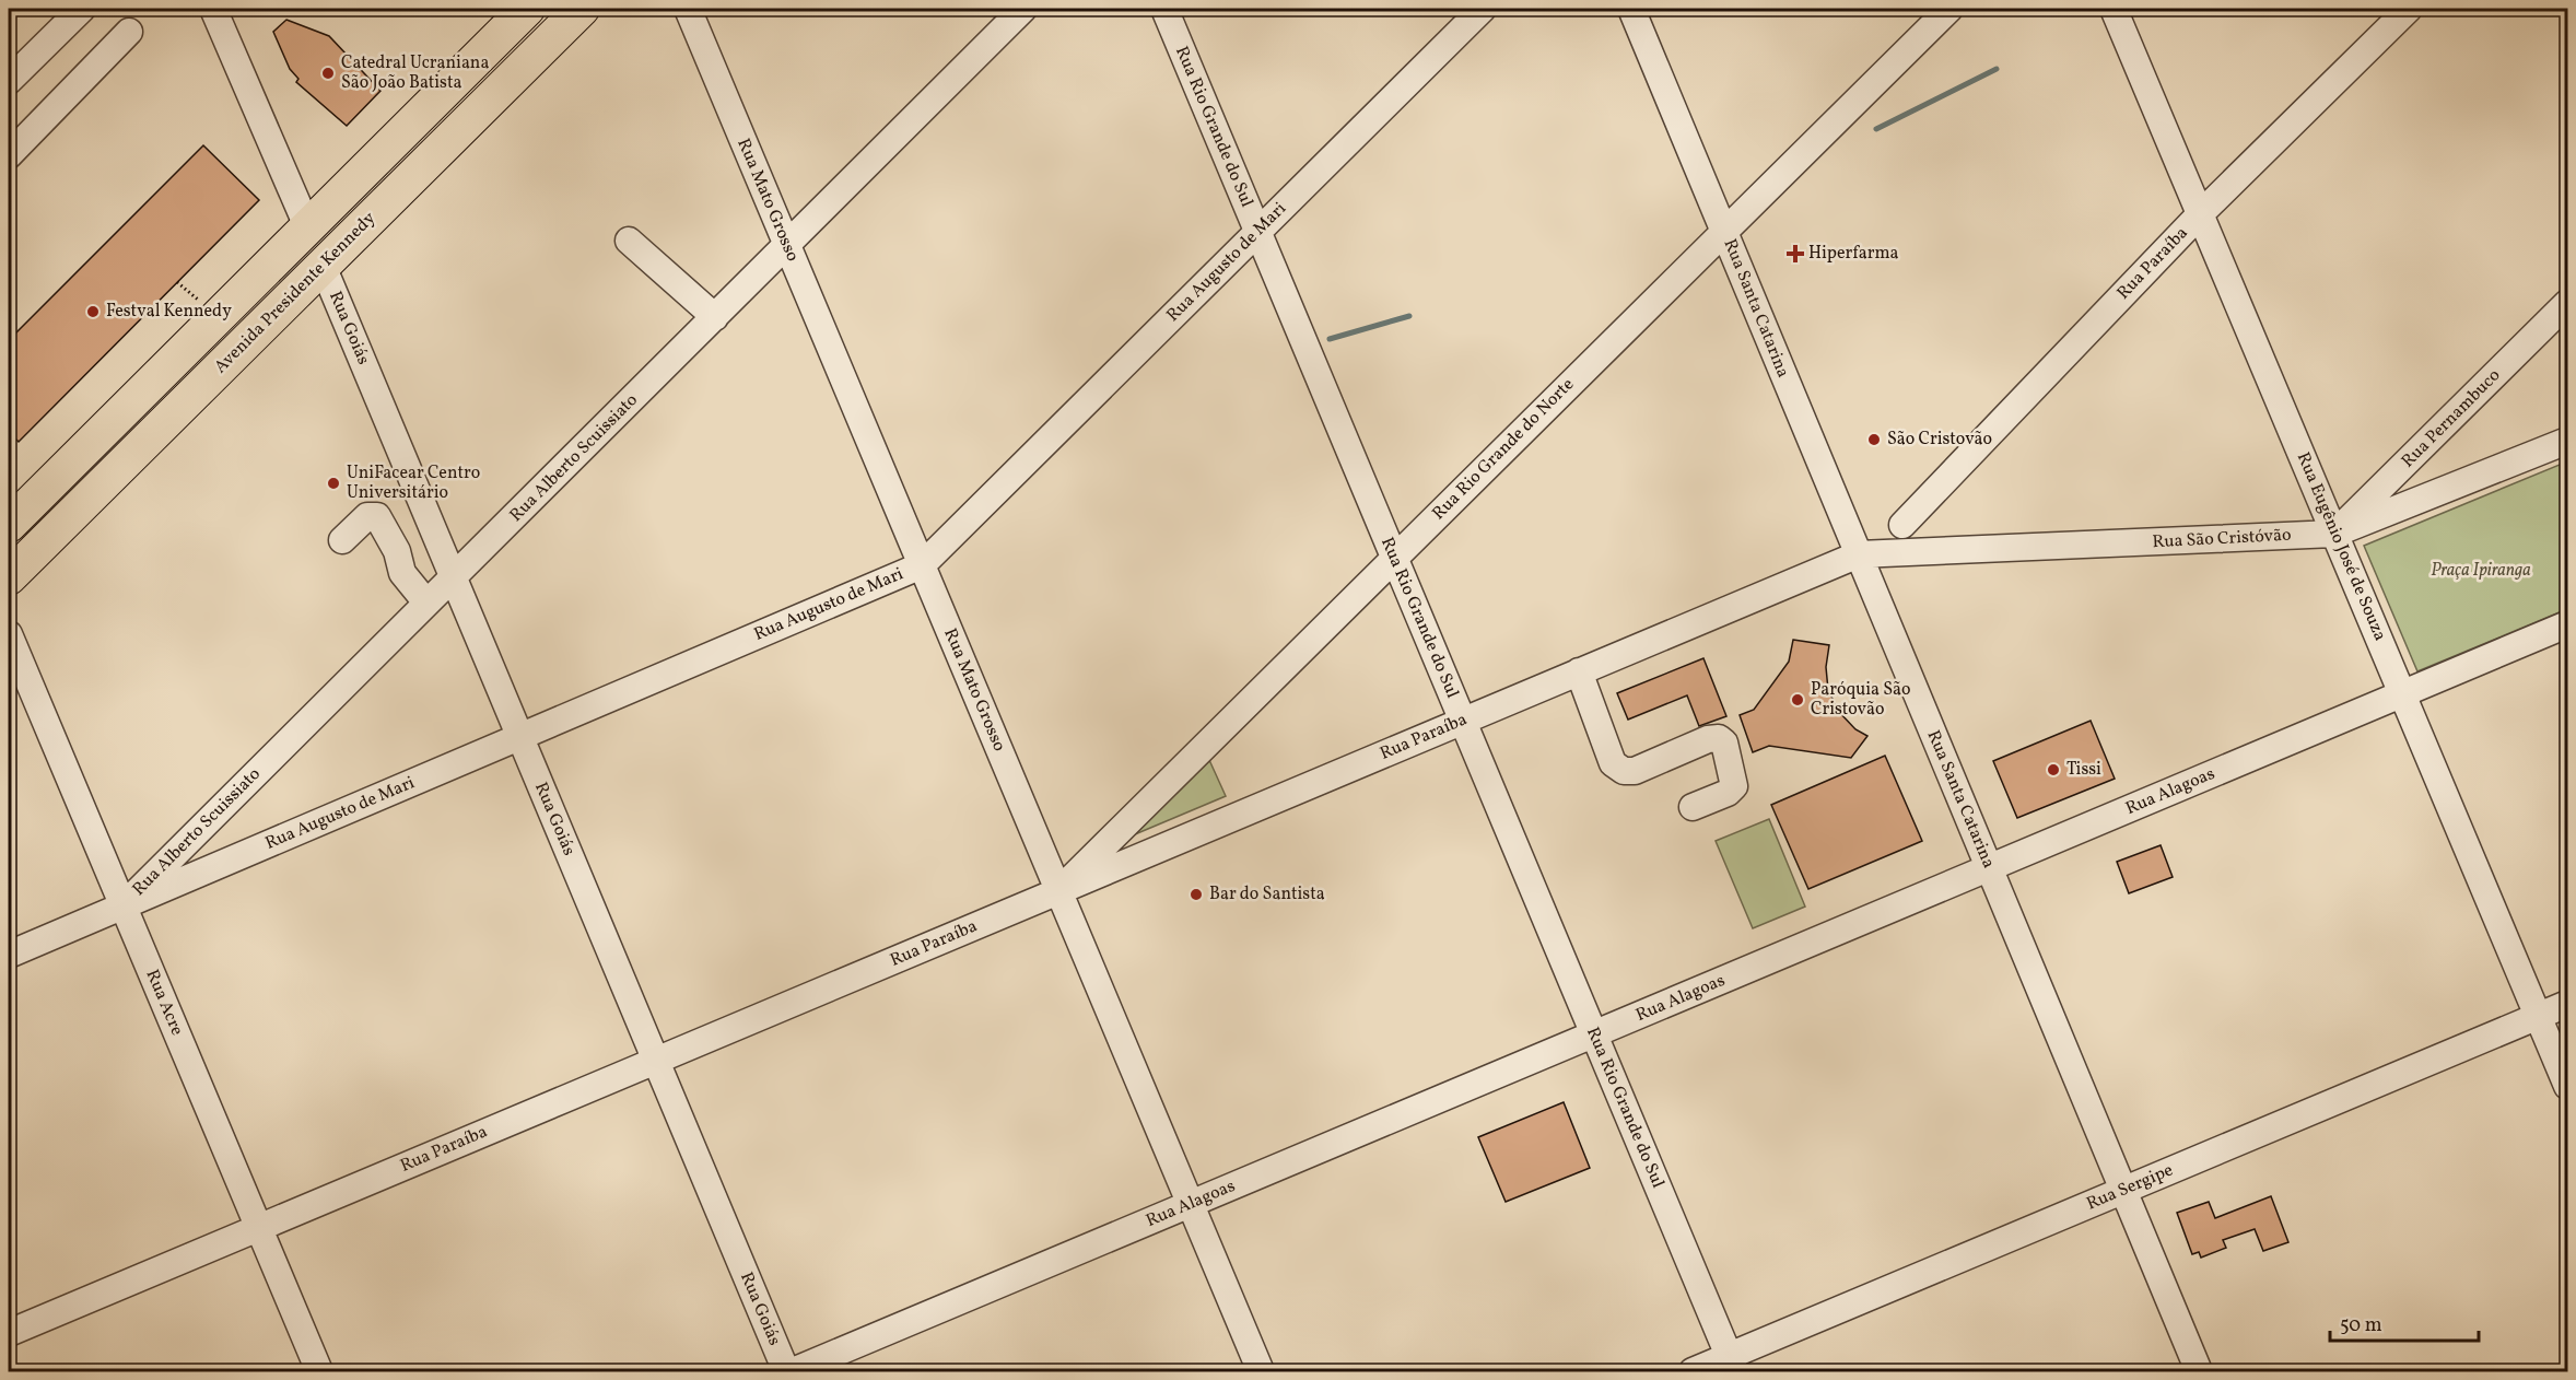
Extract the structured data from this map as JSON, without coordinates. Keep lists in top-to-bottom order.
{
  "streets": {
    "main road": ["Avenida Presidente Kennedy"],
    "street": [
      "Rua Rio Grande do Sul",
      "Rua Mato Grosso",
      "Rua Augusto de Mari",
      "Rua Paraíba",
      "Rua Santa Catarina",
      "Rua Goiás",
      "Rua Pernambuco",
      "Rua Rio Grande do Norte",
      "Rua Alberto Scuissiato",
      "Rua São Cristóvão",
      "Rua Eugênio José de Souza",
      "Rua Alagoas",
      "Rua Acre",
      "Rua Sergipe"
    ]
  },
  "crossings": [
    ["Rua Rio Grande do Sul", "Rua Augusto de Mari"],
    ["Rua Rio Grande do Sul", "Rua Paraíba"],
    ["Rua Rio Grande do Sul", "Rua Rio Grande do Norte"],
    ["Rua Rio Grande do Sul", "Rua Alagoas"],
    ["Rua Rio Grande do Sul", "Rua Sergipe"],
    ["Rua Mato Grosso", "Rua Augusto de Mari"],
    ["Rua Mato Grosso", "Rua Paraíba"],
    ["Rua Mato Grosso", "Rua Rio Grande do Norte"],
    ["Rua Mato Grosso", "Rua Alberto Scuissiato"],
    ["Rua Mato Grosso", "Rua Alagoas"],
    ["Rua Augusto de Mari", "Rua Goiás"],
    ["Rua Augusto de Mari", "Rua Alberto Scuissiato"],
    ["Rua Augusto de Mari", "Rua Acre"],
    ["Rua Paraíba", "Rua Santa Catarina"],
    ["Rua Paraíba", "Rua Goiás"],
    ["Rua Paraíba", "Rua Rio Grande do Norte"],
    ["Rua Paraíba", "Rua São Cristóvão"],
    ["Rua Paraíba", "Rua Eugênio José de Souza"],
    ["Rua Paraíba", "Rua Acre"],
    ["Avenida Presidente Kennedy", "Rua Goiás"],
    ["Rua Santa Catarina", "Rua Rio Grande do Norte"],
    ["Rua Santa Catarina", "Rua São Cristóvão"],
    ["Rua Santa Catarina", "Rua Alagoas"],
    ["Rua Santa Catarina", "Rua Sergipe"],
    ["Rua Goiás", "Rua Alberto Scuissiato"],
    ["Rua Pernambuco", "Rua São Cristóvão"],
    ["Rua Pernambuco", "Rua Eugênio José de Souza"],
    ["Rua Alberto Scuissiato", "Rua Acre"],
    ["Rua São Cristóvão", "Rua Eugênio José de Souza"],
    ["Rua Eugênio José de Souza", "Rua Alagoas"],
    ["Rua Eugênio José de Souza", "Rua Sergipe"]
  ],
  "parks": ["Praça Ipiranga"],
  "places": {
    "other": [
      "Catedral Ucraniana São João Batista",
      "Festval Kennedy",
      "São Cristovão",
      "UniFacear Centro Universitário",
      "Paróquia São Cristovão",
      "Tissi",
      "Bar do Santista"
    ],
    "health": ["Hiperfarma"]
  },
  "scale_bar": "50 m"
}
